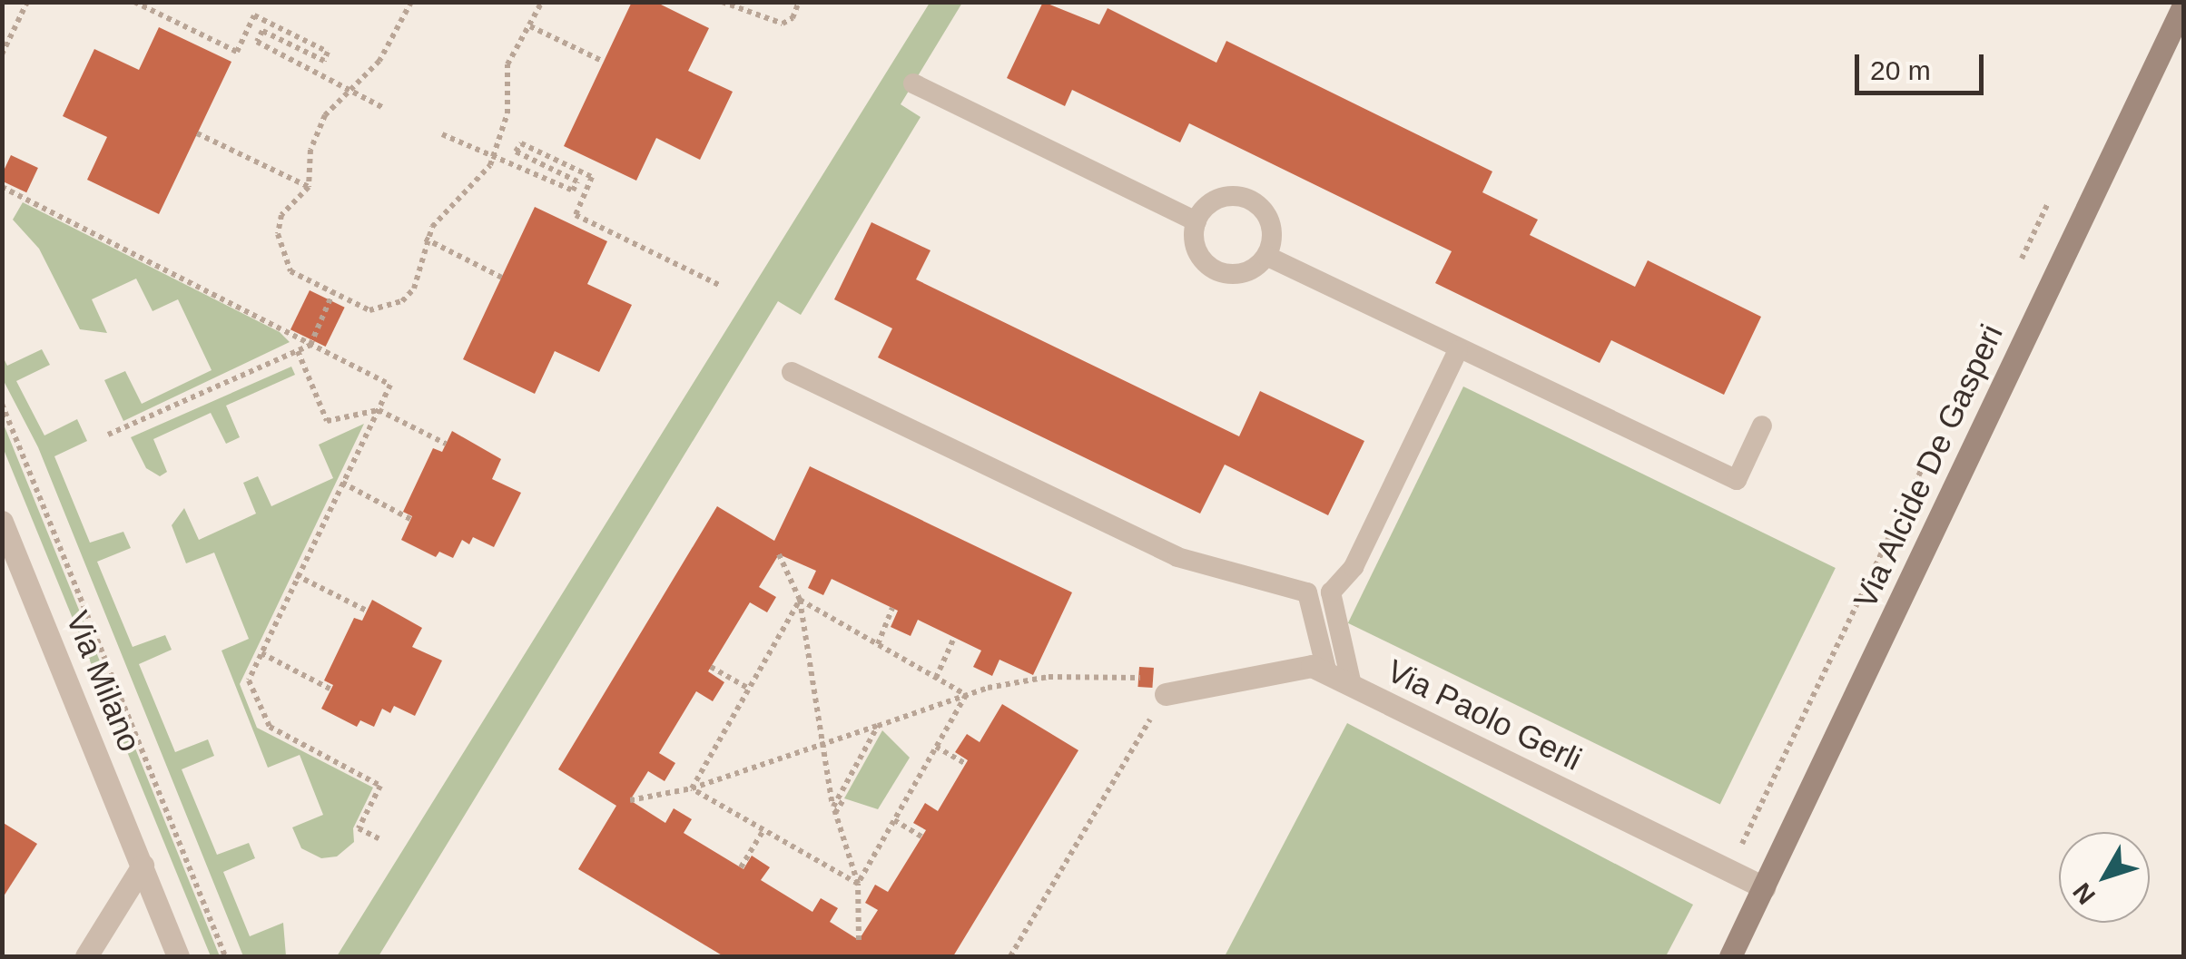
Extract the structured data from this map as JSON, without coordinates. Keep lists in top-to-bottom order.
{
  "streets": {
    "street": ["Via Alcide De Gasperi", "Via Milano", "Via Paolo Gerli"]
  },
  "crossings": [
    ["Via Alcide De Gasperi", "Via Paolo Gerli"]
  ],
  "scale_bar": "20 m",
  "north": "bottom left"
}
